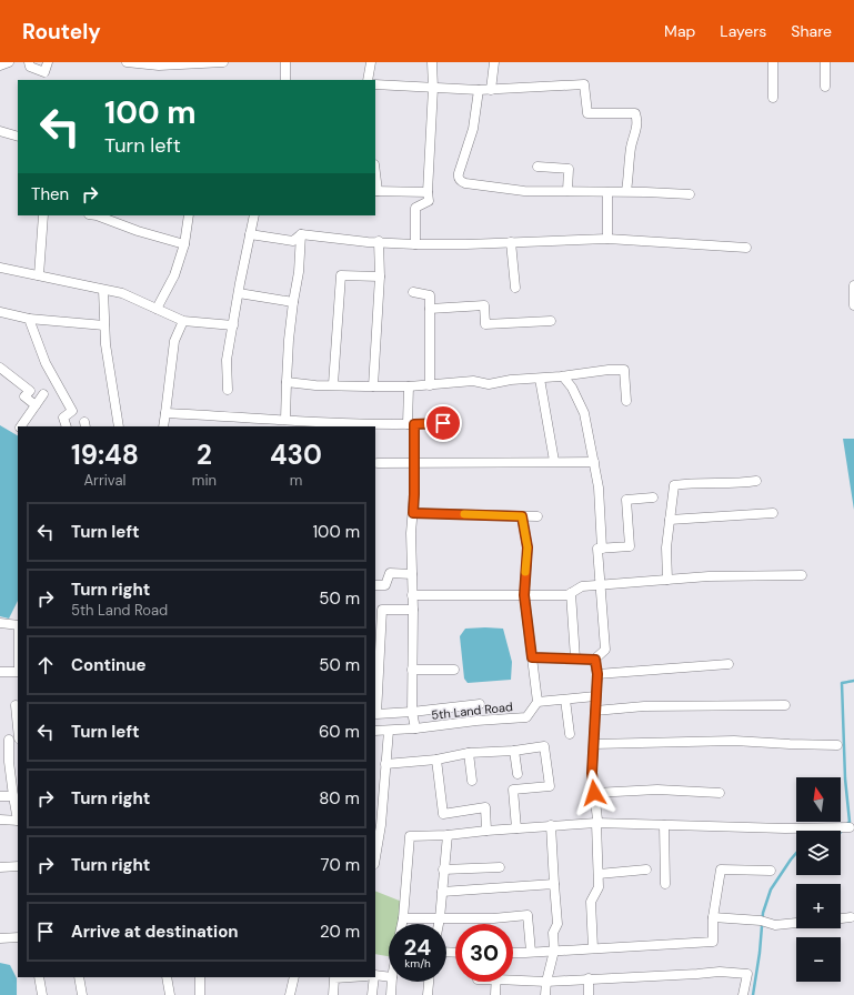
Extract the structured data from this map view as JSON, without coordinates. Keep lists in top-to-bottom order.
{
  "streets": {
    "street": ["5th Land Road"]
  },
  "north": "top",
  "page": {
    "header": "Routely",
    "nav": ["Map", "Layers", "Share"],
    "turn": ["100 m", "Turn left"],
    "then": "Then",
    "eta": [
      "19:48",
      "Arrival",
      "2",
      "min",
      "430",
      "m"
    ],
    "list": [
      {
        "name": "Turn left",
        "value": "100 m"
      },
      {
        "name": "Turn right",
        "note": "5th Land Road",
        "value": "50 m"
      },
      {
        "name": "Continue",
        "value": "50 m"
      },
      {
        "name": "Turn left",
        "value": "60 m"
      },
      {
        "name": "Turn right",
        "value": "80 m"
      },
      {
        "name": "Turn right",
        "value": "70 m"
      },
      {
        "name": "Arrive at destination",
        "value": "20 m"
      }
    ],
    "map_buttons": ["+", "−"],
    "speed": "24 km/h",
    "limit": "30"
  }
}
